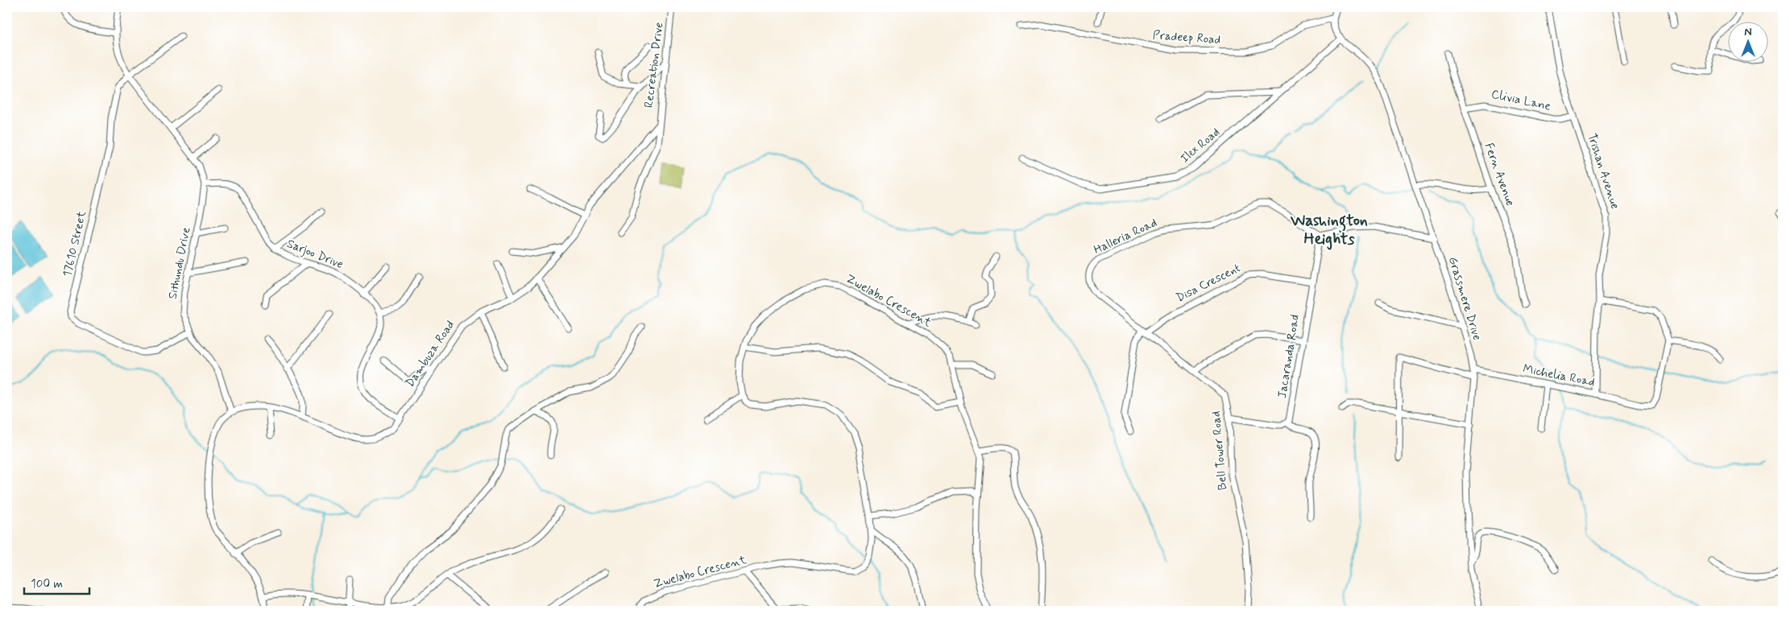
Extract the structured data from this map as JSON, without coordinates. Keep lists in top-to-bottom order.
{
  "streets": {
    "street": [
      "Pradeep Road",
      "Recreation Drive",
      "Clivia Lane",
      "Ilex Road",
      "Trishan Avenue",
      "Fern Avenue",
      "Halleria Road",
      "17610 Street",
      "Sarjoo Drive",
      "Sithundu Drive",
      "Disa Crescent",
      "Grassmere Drive",
      "Zwelabo Crescent",
      "Dambuza Road",
      "Jacaranda Road",
      "Michelia Road",
      "Bell Tower Road"
    ]
  },
  "crossings": [
    ["Pradeep Road", "Grassmere Drive"],
    ["Recreation Drive", "Dambuza Road"],
    ["Clivia Lane", "Trishan Avenue"],
    ["Clivia Lane", "Fern Avenue"],
    ["Ilex Road", "Grassmere Drive"],
    ["Trishan Avenue", "Michelia Road"],
    ["Halleria Road", "Jacaranda Road"],
    ["Halleria Road", "Bell Tower Road"],
    ["17610 Street", "Sithundu Drive"],
    ["Sarjoo Drive", "Sithundu Drive"],
    ["Sithundu Drive", "Dambuza Road"],
    ["Disa Crescent", "Jacaranda Road"],
    ["Disa Crescent", "Bell Tower Road"],
    ["Grassmere Drive", "Michelia Road"]
  ],
  "districts": ["Washington Heights"],
  "scale_bar": "100 m",
  "north": "top"
}
